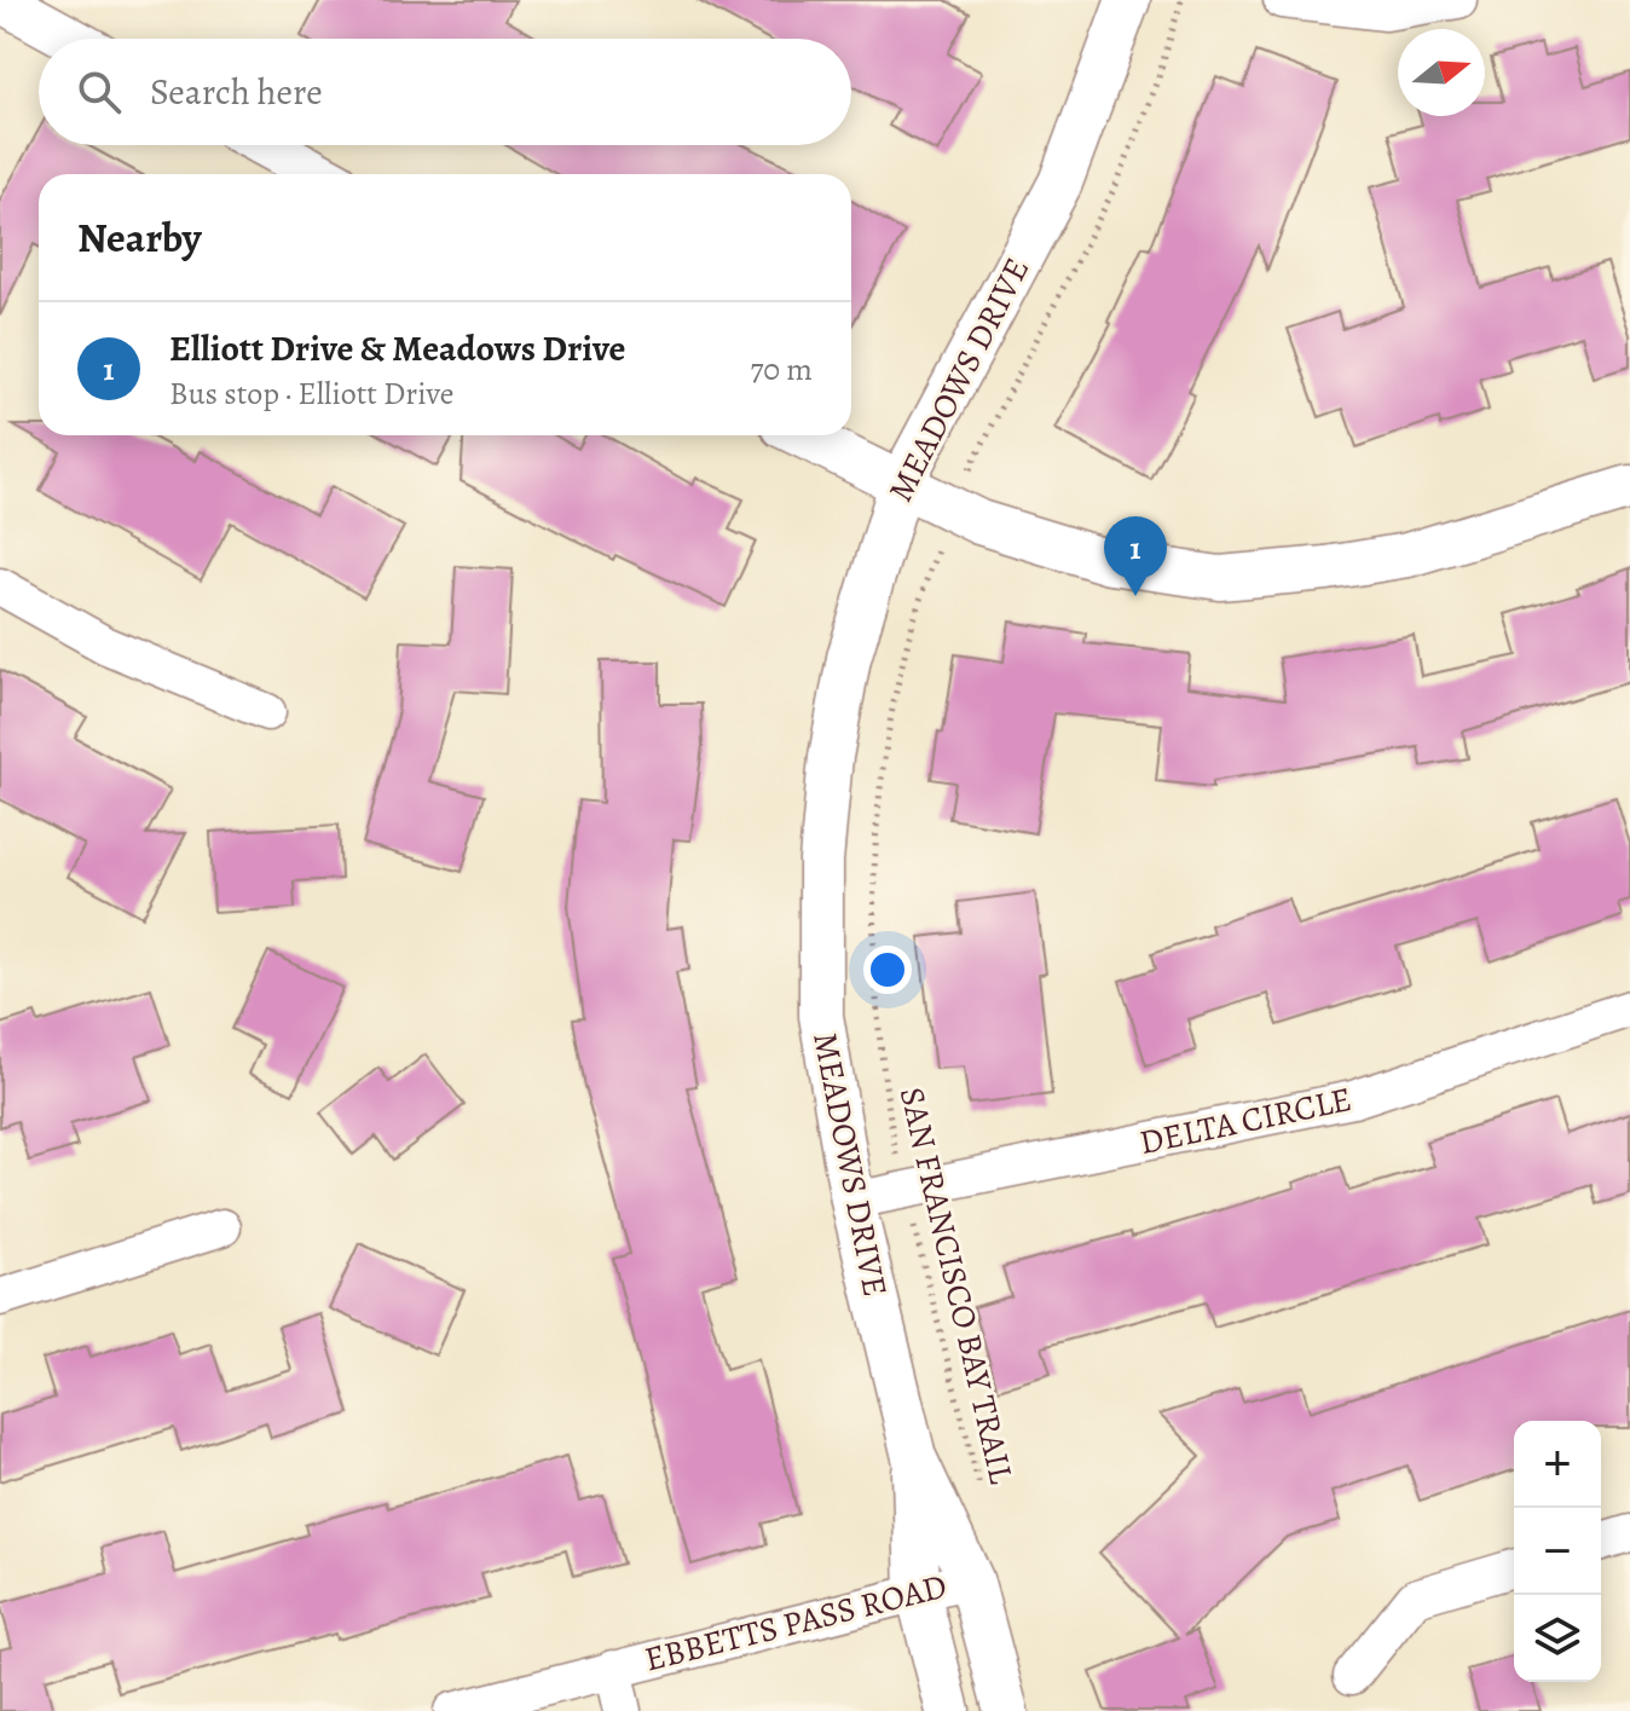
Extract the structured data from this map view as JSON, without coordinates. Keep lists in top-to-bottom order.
{
  "streets": {
    "street": ["MEADOWS DRIVE", "DELTA CIRCLE", "EBBETTS PASS ROAD"],
    "path": ["SAN FRANCISCO BAY TRAIL"]
  },
  "crossings": [
    ["MEADOWS DRIVE", "DELTA CIRCLE"],
    ["MEADOWS DRIVE", "EBBETTS PASS ROAD"],
    ["DELTA CIRCLE", "SAN FRANCISCO BAY TRAIL"]
  ],
  "north": "right",
  "page": {
    "search": "Search here",
    "heading": "Nearby",
    "list": [
      {
        "mark": "1",
        "name": "Elliott Drive & Meadows Drive",
        "note": "Bus stop · Elliott Drive",
        "value": "70 m"
      }
    ],
    "pins": "1",
    "map_buttons": ["+", "−"]
  }
}
